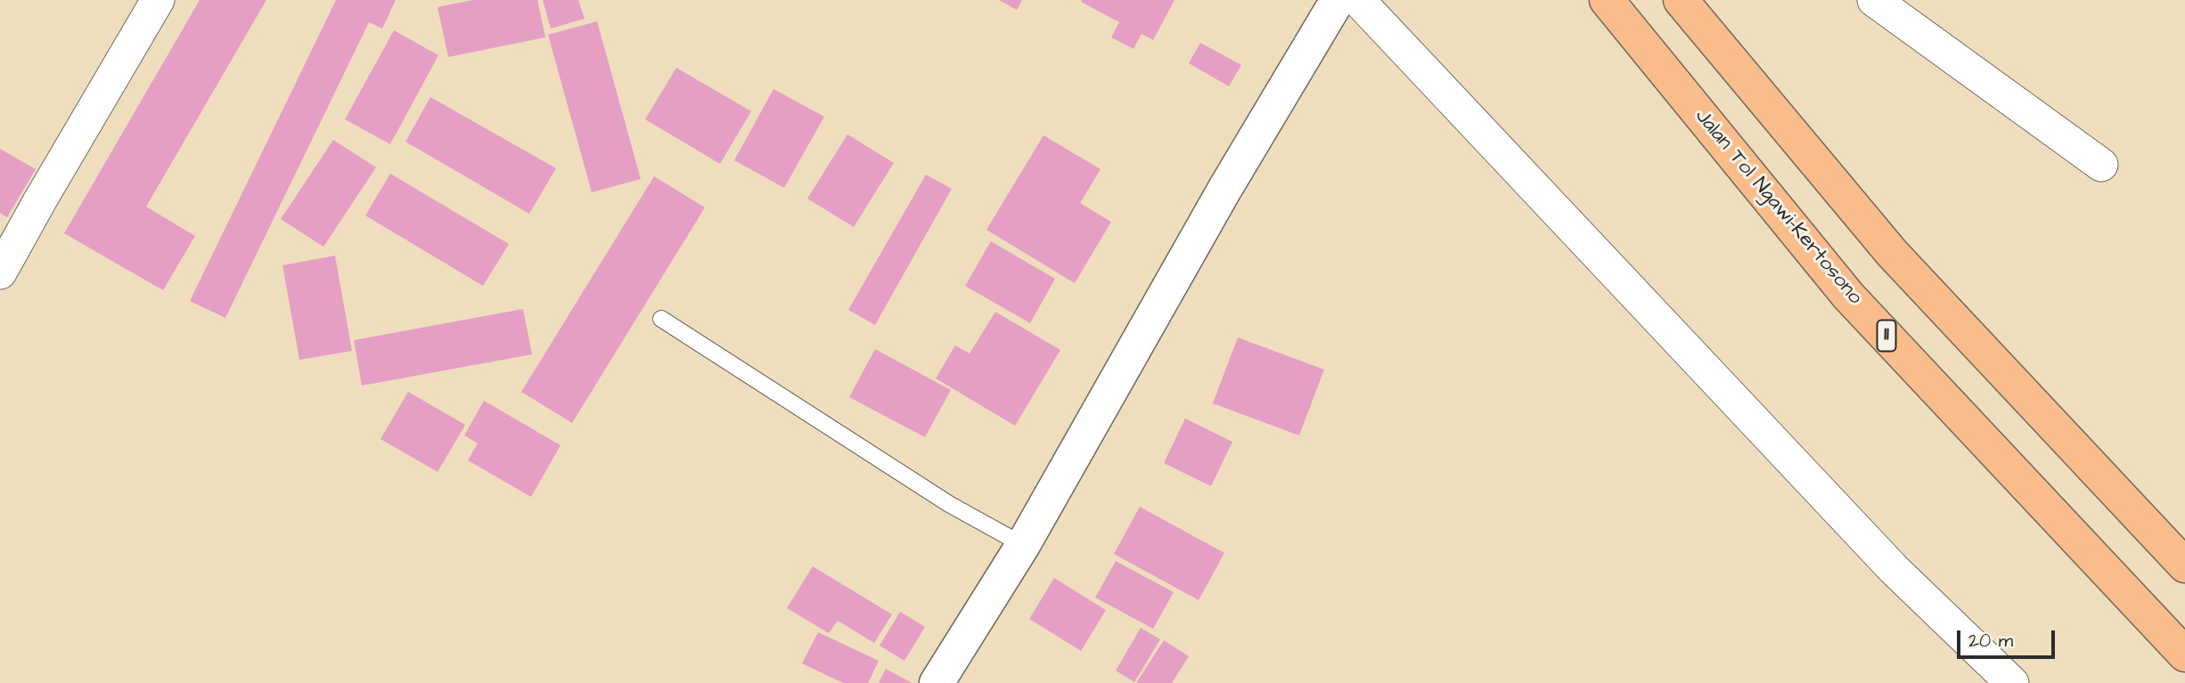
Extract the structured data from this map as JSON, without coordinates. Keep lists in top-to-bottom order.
{
  "streets": {
    "highway": ["Jalan Tol Ngawi–Kertosono", "11"]
  },
  "scale_bar": "20 m"
}
